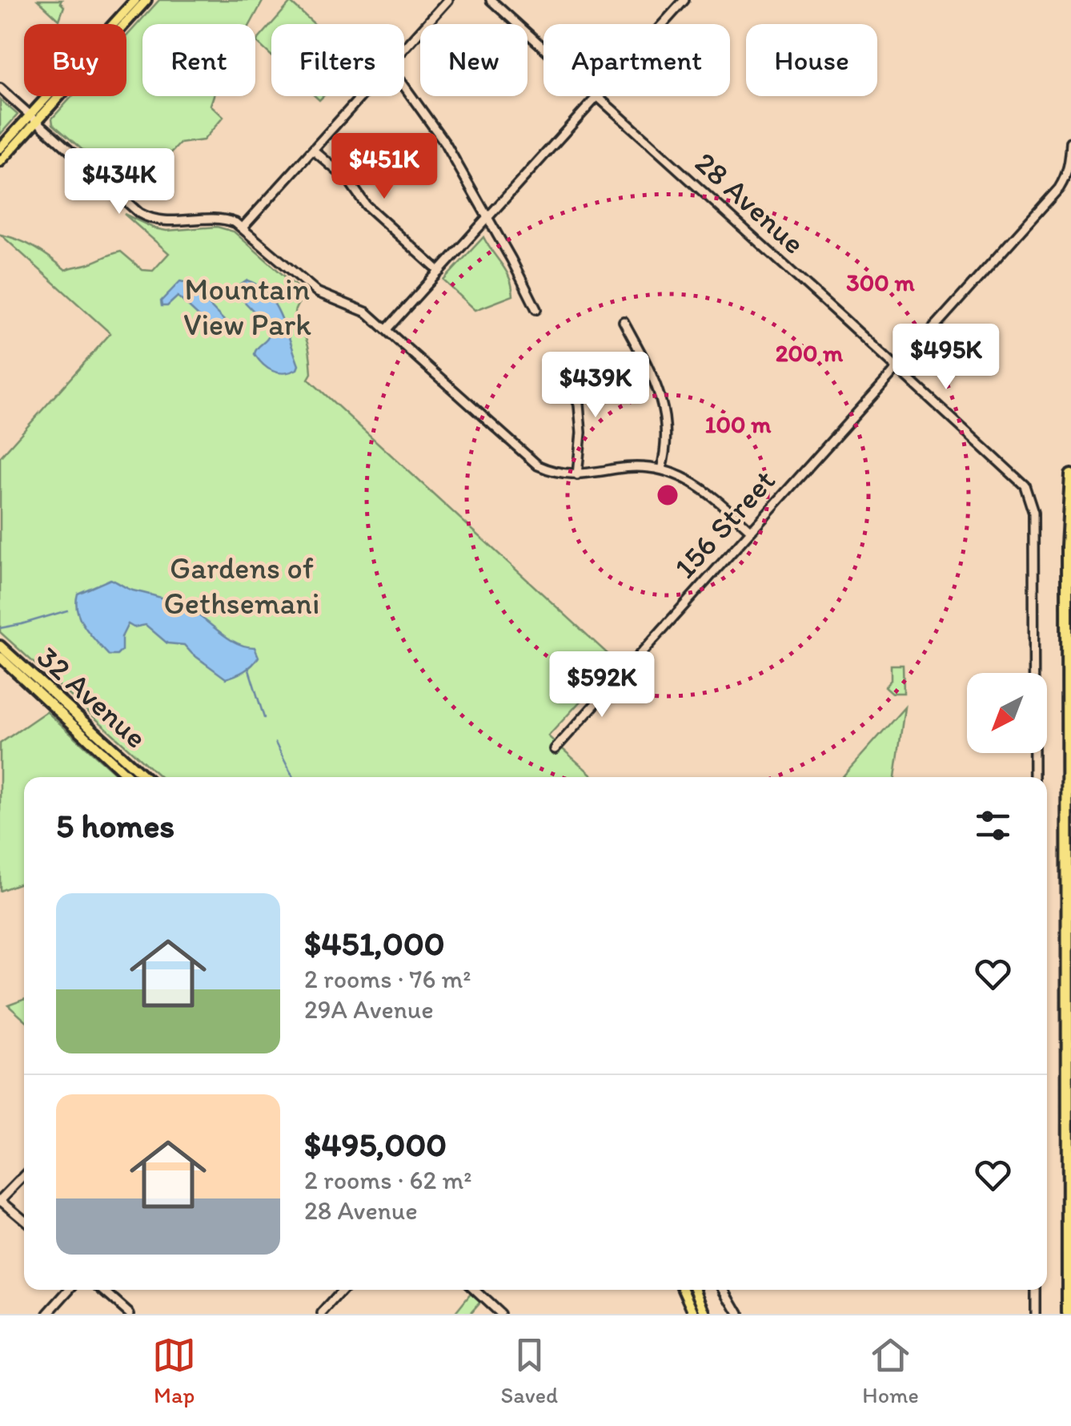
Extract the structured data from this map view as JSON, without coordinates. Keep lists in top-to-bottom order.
{
  "streets": {
    "main road": ["32 Avenue"],
    "street": ["28 Avenue", "156 Street"]
  },
  "crossings": [
    ["28 Avenue", "156 Street"]
  ],
  "parks": ["Mountain View Park", "Gardens of Gethsemani"],
  "north": "bottom left",
  "page": {
    "chip": [
      "Buy",
      "Rent",
      "Filters",
      "New",
      "Apartment",
      "House"
    ],
    "price": [
      "$451K",
      "$434K",
      "$495K",
      "$439K",
      "$592K"
    ],
    "heading": "5 homes",
    "list": [
      {
        "name": "$451,000",
        "note": "2 rooms · 76 m² · 29A Avenue"
      },
      {
        "name": "$495,000",
        "note": "2 rooms · 62 m² · 28 Avenue"
      }
    ],
    "tabs": ["Map", "Saved", "Home"]
  },
  "rings": ["300 m", "200 m", "100 m"]
}
